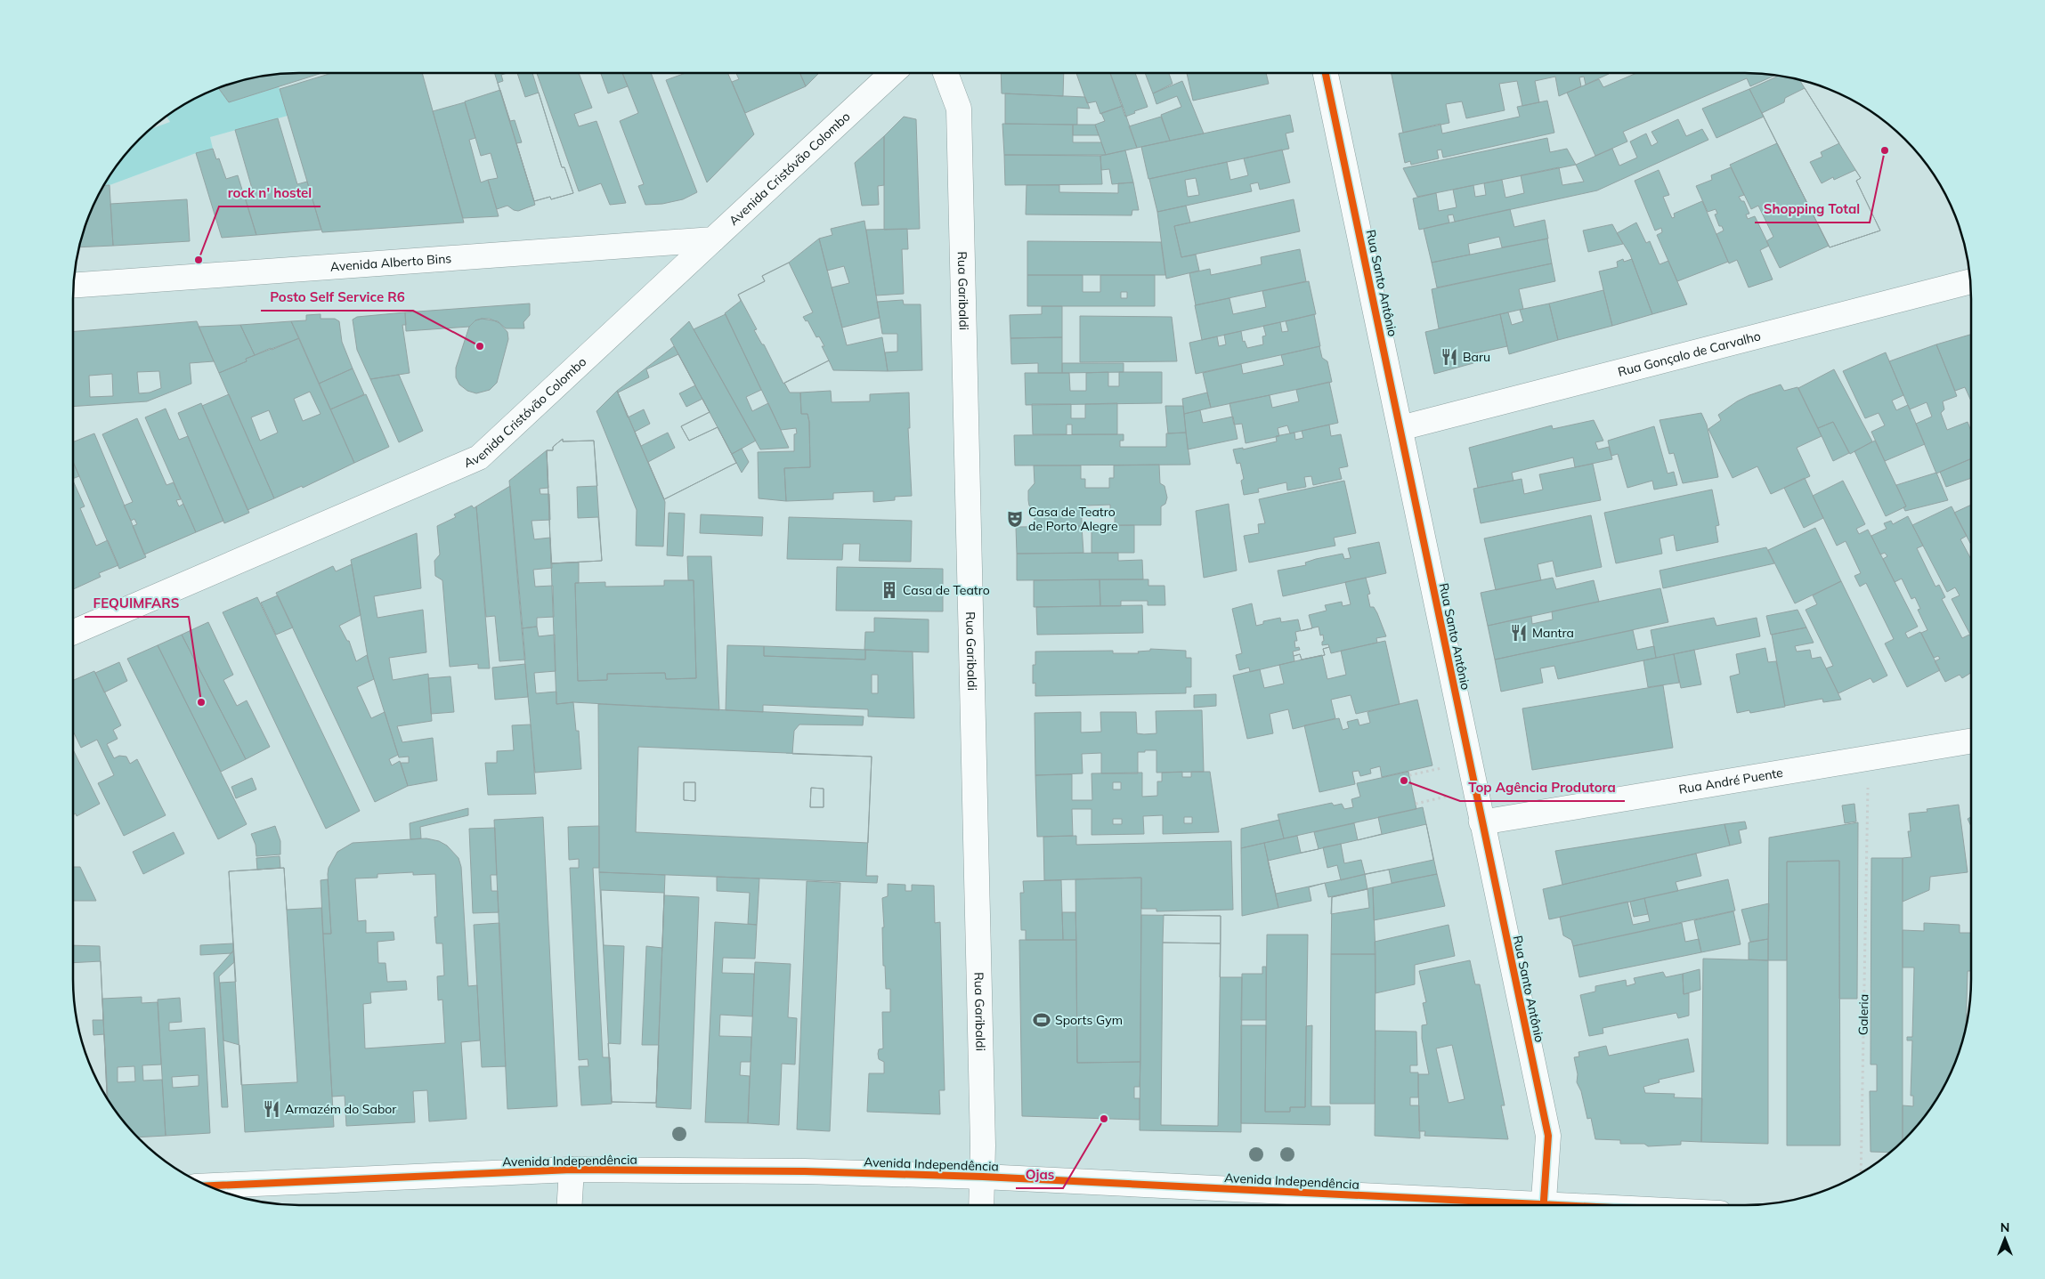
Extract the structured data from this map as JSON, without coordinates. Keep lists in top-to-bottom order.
{
  "streets": {
    "street": [
      "Avenida Cristóvão Colombo",
      "Avenida Alberto Bins",
      "Rua Santo Antônio",
      "Rua Garibaldi",
      "Rua Gonçalo de Carvalho",
      "Rua André Puente",
      "Avenida Independência"
    ],
    "path": ["Galeria"]
  },
  "crossings": [
    ["Avenida Cristóvão Colombo", "Avenida Alberto Bins"],
    ["Rua Santo Antônio", "Rua Gonçalo de Carvalho"],
    ["Rua Santo Antônio", "Rua André Puente"],
    ["Rua Garibaldi", "Avenida Independência"],
    ["Rua André Puente", "Galeria"]
  ],
  "places": {
    "other": [
      "Shopping Total",
      "rock n' hostel",
      "Posto Self Service R6",
      "FEQUIMFARS",
      "Top Agência Produtora",
      "Ojas"
    ],
    "restaurant": ["Baru", "Mantra", "Armazém do Sabor"],
    "theatre": ["Casa de Teatro de Porto Alegre"],
    "building": ["Casa de Teatro"],
    "sports": ["Sports Gym"]
  },
  "north": "top"
}
